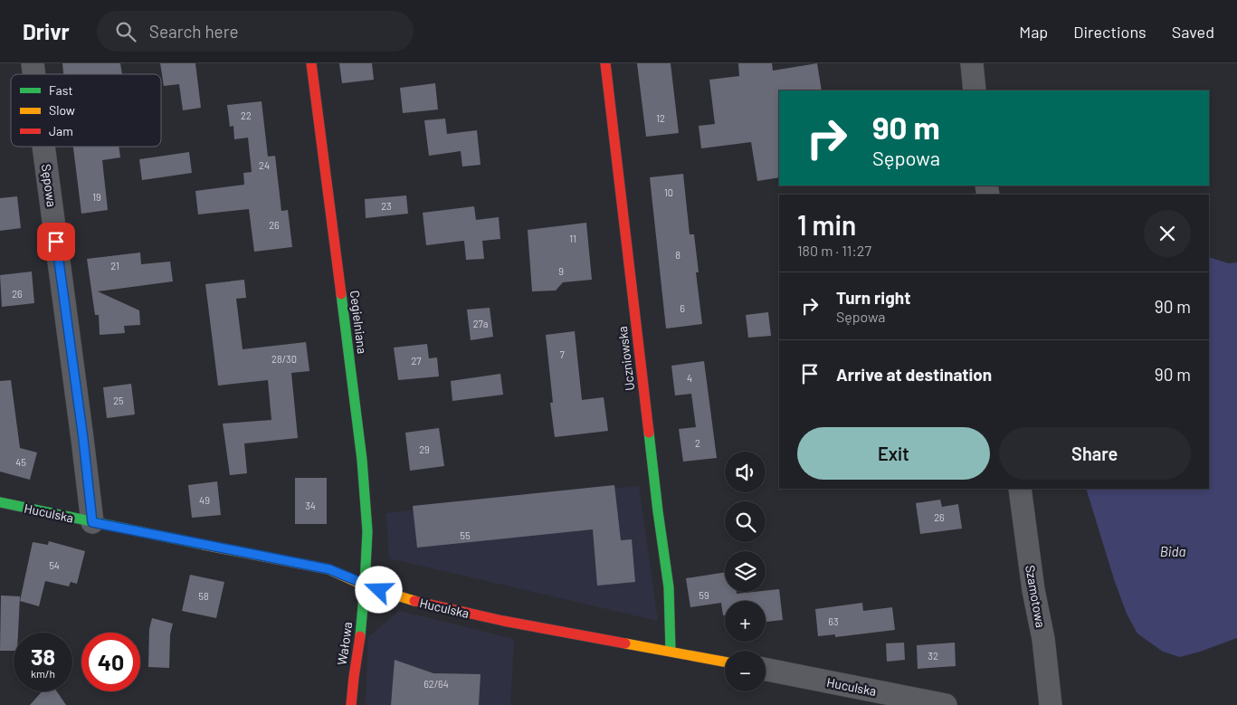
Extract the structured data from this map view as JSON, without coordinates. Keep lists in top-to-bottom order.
{
  "streets": {
    "street": [
      "Sępowa",
      "Cegielniana",
      "Uczniowska",
      "Huculska",
      "Szamotowa",
      "Wałowa"
    ]
  },
  "crossings": [
    ["Sępowa", "Huculska"],
    ["Cegielniana", "Huculska"],
    ["Cegielniana", "Wałowa"],
    ["Uczniowska", "Huculska"],
    ["Huculska", "Wałowa"]
  ],
  "water": ["Bida"],
  "house_numbers": [
    "22",
    "12",
    "24",
    "10",
    "19",
    "23",
    "26",
    "11",
    "8",
    "21",
    "9",
    "26",
    "6",
    "27a",
    "7",
    "28/30",
    "27",
    "4",
    "25",
    "2",
    "29",
    "45",
    "49",
    "34",
    "26",
    "55",
    "54",
    "59",
    "58",
    "63",
    "32",
    "62/64"
  ],
  "legend": ["Fast", "Slow", "Jam"],
  "page": {
    "header": "Drivr",
    "search": "Search here",
    "nav": ["Map", "Directions", "Saved"],
    "turn": ["90 m", "Sępowa"],
    "heading": ["1 min", "180 m · 11:27"],
    "list": [
      {
        "name": "Turn right",
        "note": "Sępowa",
        "value": "90 m"
      },
      {
        "name": "Arrive at destination",
        "value": "90 m"
      }
    ],
    "buttons": ["Exit", "Share"],
    "map_buttons": ["+", "−"],
    "speed": "38 km/h",
    "limit": "40"
  }
}
